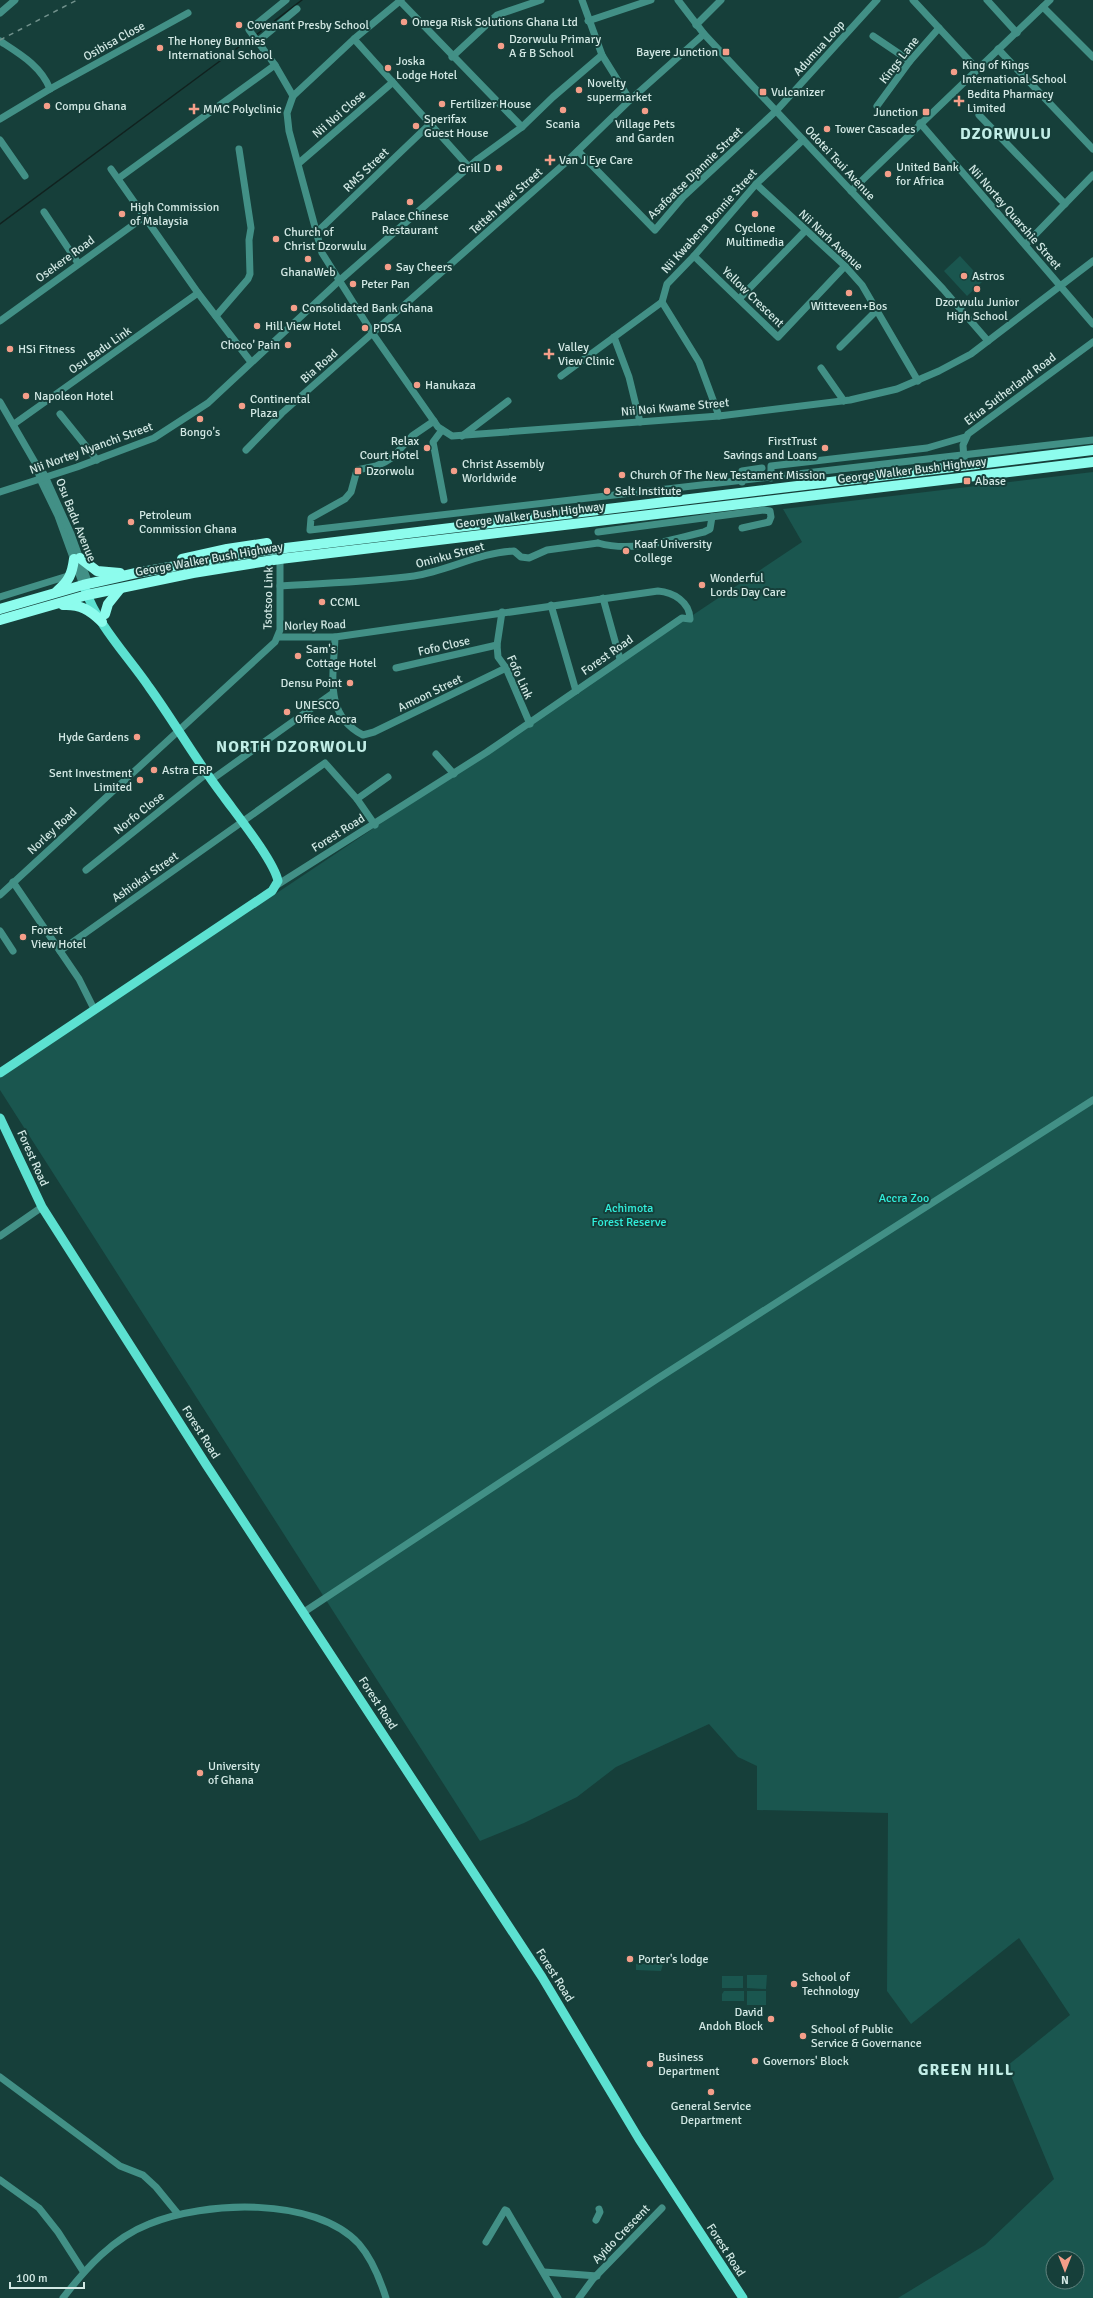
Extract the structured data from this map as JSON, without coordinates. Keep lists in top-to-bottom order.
{
  "streets": {
    "highway": ["George Walker Bush Highway"],
    "main road": ["Forest Road"],
    "street": [
      "Osibisa Close",
      "Adumua Loop",
      "Kings Lane",
      "Nii Noi Close",
      "Odotei Tsui Avenue",
      "RMS Street",
      "Asafoatse Djannie Street",
      "Tetteh Kwei Street",
      "Nii Nortey Quarshie Street",
      "Nii Kwabena Bonnie Street",
      "Nii Narh Avenue",
      "Osekere Road",
      "Yellow Crescent",
      "Osu Badu Link",
      "Bia Road",
      "Efua Sutherland Road",
      "Nii Noi Kwame Street",
      "Nii Nortey Nyanchi Street",
      "Osu Badu Avenue",
      "Oninku Street",
      "Tsotsoo Link",
      "Norley Road",
      "Fofo Close",
      "Fofo Link",
      "Amoon Street",
      "Norfo Close",
      "Ashiokai Street",
      "Ayido Crescent"
    ]
  },
  "crossings": [
    ["Adumua Loop", "Odotei Tsui Avenue"],
    ["Adumua Loop", "Asafoatse Djannie Street"],
    ["Odotei Tsui Avenue", "Asafoatse Djannie Street"],
    ["Odotei Tsui Avenue", "Tetteh Kwei Street"],
    ["Odotei Tsui Avenue", "Nii Kwabena Bonnie Street"],
    ["Odotei Tsui Avenue", "Nii Noi Kwame Street"],
    ["Asafoatse Djannie Street", "Tetteh Kwei Street"],
    ["Tetteh Kwei Street", "Bia Road"],
    ["Nii Nortey Quarshie Street", "Nii Noi Kwame Street"],
    ["Nii Kwabena Bonnie Street", "Nii Narh Avenue"],
    ["Nii Kwabena Bonnie Street", "Yellow Crescent"],
    ["Nii Narh Avenue", "Yellow Crescent"],
    ["Nii Narh Avenue", "Nii Noi Kwame Street"],
    ["Osu Badu Link", "Osu Badu Avenue"],
    ["Efua Sutherland Road", "George Walker Bush Highway"],
    ["Nii Nortey Nyanchi Street", "Osu Badu Avenue"],
    ["George Walker Bush Highway", "Osu Badu Avenue"],
    ["George Walker Bush Highway", "Tsotsoo Link"],
    ["Oninku Street", "Tsotsoo Link"],
    ["Tsotsoo Link", "Norley Road"],
    ["Norley Road", "Forest Road"],
    ["Norley Road", "Fofo Link"],
    ["Fofo Close", "Fofo Link"],
    ["Forest Road", "Fofo Link"],
    ["Fofo Link", "Amoon Street"],
    ["Amoon Street", "Norfo Close"]
  ],
  "districts": ["DZORWULU", "NORTH DZORWOLU", "GREEN HILL"],
  "parks": ["Accra Zoo", "Achimota Forest Reserve"],
  "places": {
    "other": [
      "Omega Risk Solutions Ghana Ltd",
      "Covenant Presby School",
      "Dzorwulu Primary A & B School",
      "The Honey Bunnies International School",
      "Joska Lodge Hotel",
      "King of Kings International School",
      "Novelty supermarket",
      "Fertilizer House",
      "Compu Ghana",
      "Scania",
      "Village Pets and Garden",
      "Sperifax Guest House",
      "Tower Cascades",
      "Grill D",
      "United Bank for Africa",
      "Palace Chinese Restaurant",
      "High Commission of Malaysia",
      "Cyclone Multimedia",
      "Church of Christ Dzorwulu",
      "GhanaWeb",
      "Say Cheers",
      "Astros",
      "Peter Pan",
      "Dzorwulu Junior High School",
      "Witteveen+Bos",
      "Consolidated Bank Ghana",
      "Hill View Hotel",
      "PDSA",
      "Choco' Pain",
      "HSi Fitness",
      "Hanukaza",
      "Napoleon Hotel",
      "Continental Plaza",
      "Bongo's",
      "Relax Court Hotel",
      "FirstTrust Savings and Loans",
      "Christ Assembly Worldwide",
      "Church Of The New Testament Mission",
      "Salt Institute",
      "Petroleum Commission Ghana",
      "Kaaf University College",
      "Wonderful Lords Day Care",
      "CCML",
      "Sam's Cottage Hotel",
      "Densu Point",
      "UNESCO Office Accra",
      "Hyde Gardens",
      "Astra ERP",
      "Sent Investment Limited",
      "Forest View Hotel",
      "University of Ghana",
      "Porter's lodge",
      "School of Technology",
      "David Andoh Block",
      "School of Public Service & Governance",
      "Governors' Block",
      "Business Department",
      "General Service Department"
    ],
    "transit": [
      "Bayere Junction",
      "Vulcanizer",
      "Junction",
      "Dzorwolu",
      "Abase"
    ],
    "health": [
      "Bedita Pharmacy Limited",
      "MMC Polyclinic",
      "Van J Eye Care",
      "Valley View Clinic"
    ]
  },
  "scale_bar": "100 m",
  "north": "bottom"
}
